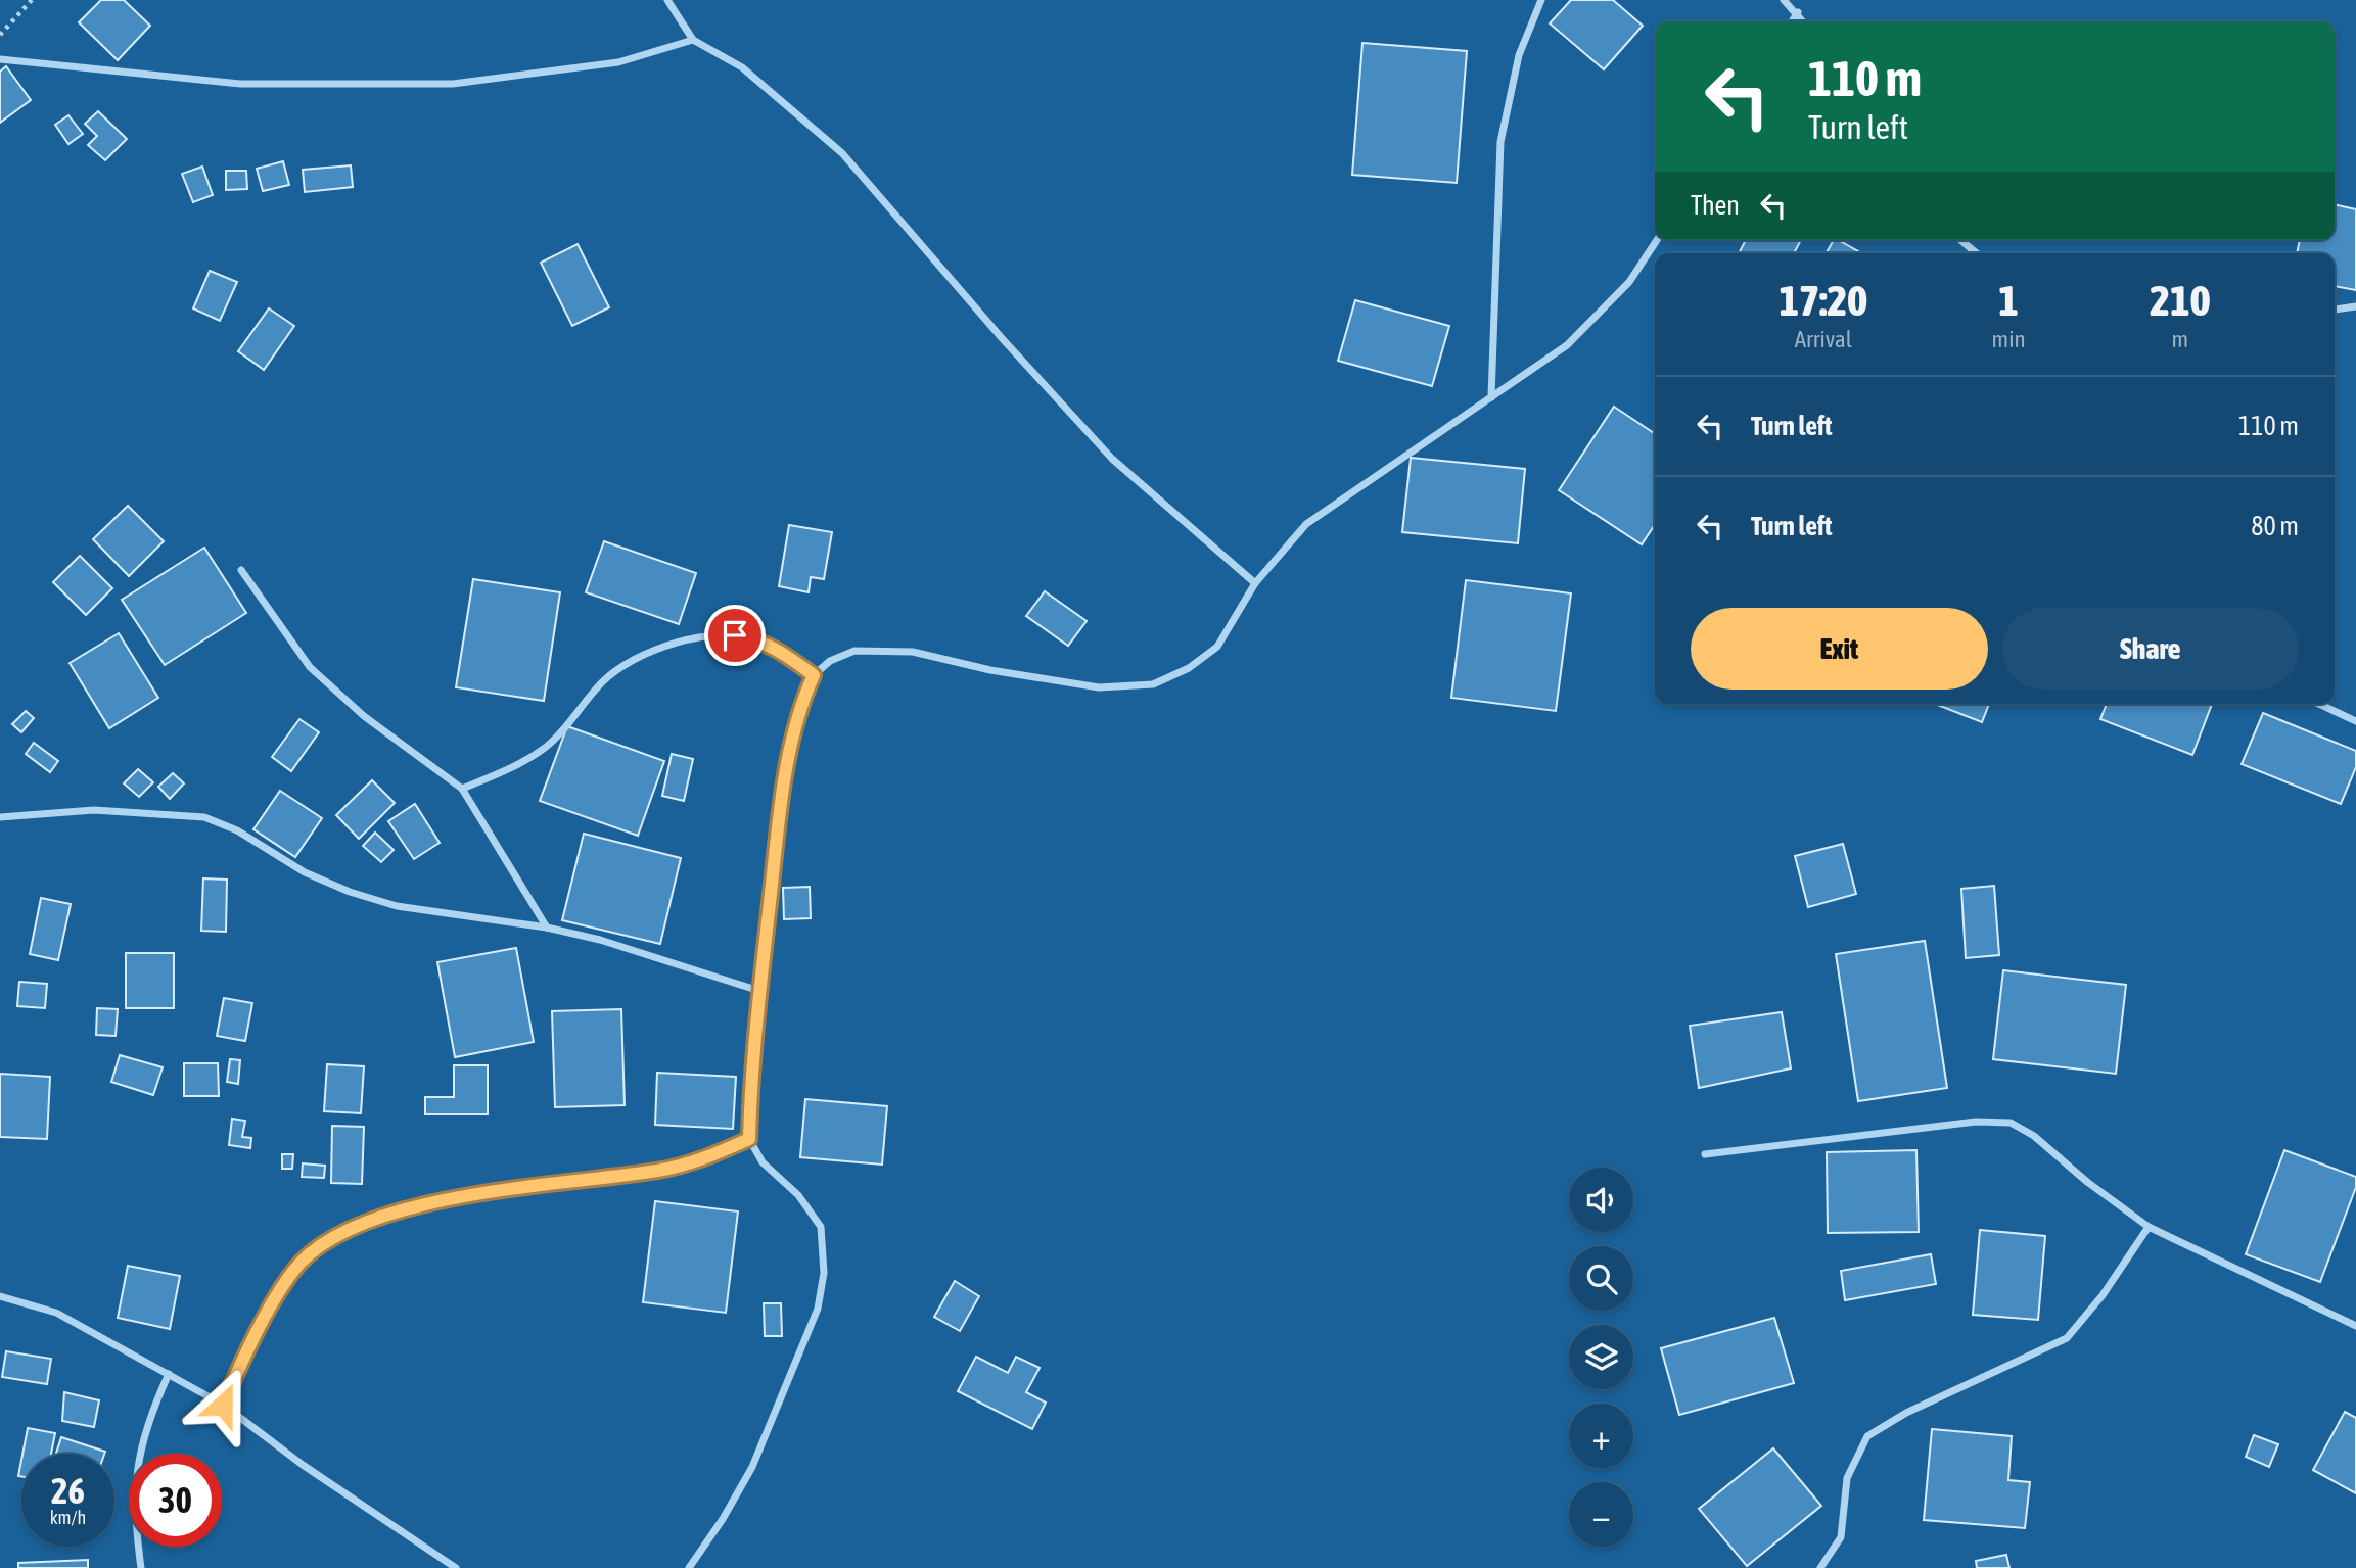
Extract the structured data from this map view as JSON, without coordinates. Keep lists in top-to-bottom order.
{
  "page": {
    "turn": ["110 m", "Turn left"],
    "then": "Then",
    "eta": [
      "17:20",
      "Arrival",
      "1",
      "min",
      "210",
      "m"
    ],
    "list": [
      {
        "name": "Turn left",
        "value": "110 m"
      },
      {
        "name": "Turn left",
        "value": "80 m"
      }
    ],
    "buttons": ["Exit", "Share"],
    "map_buttons": ["+", "−"],
    "speed": "26 km/h",
    "limit": "30"
  }
}
